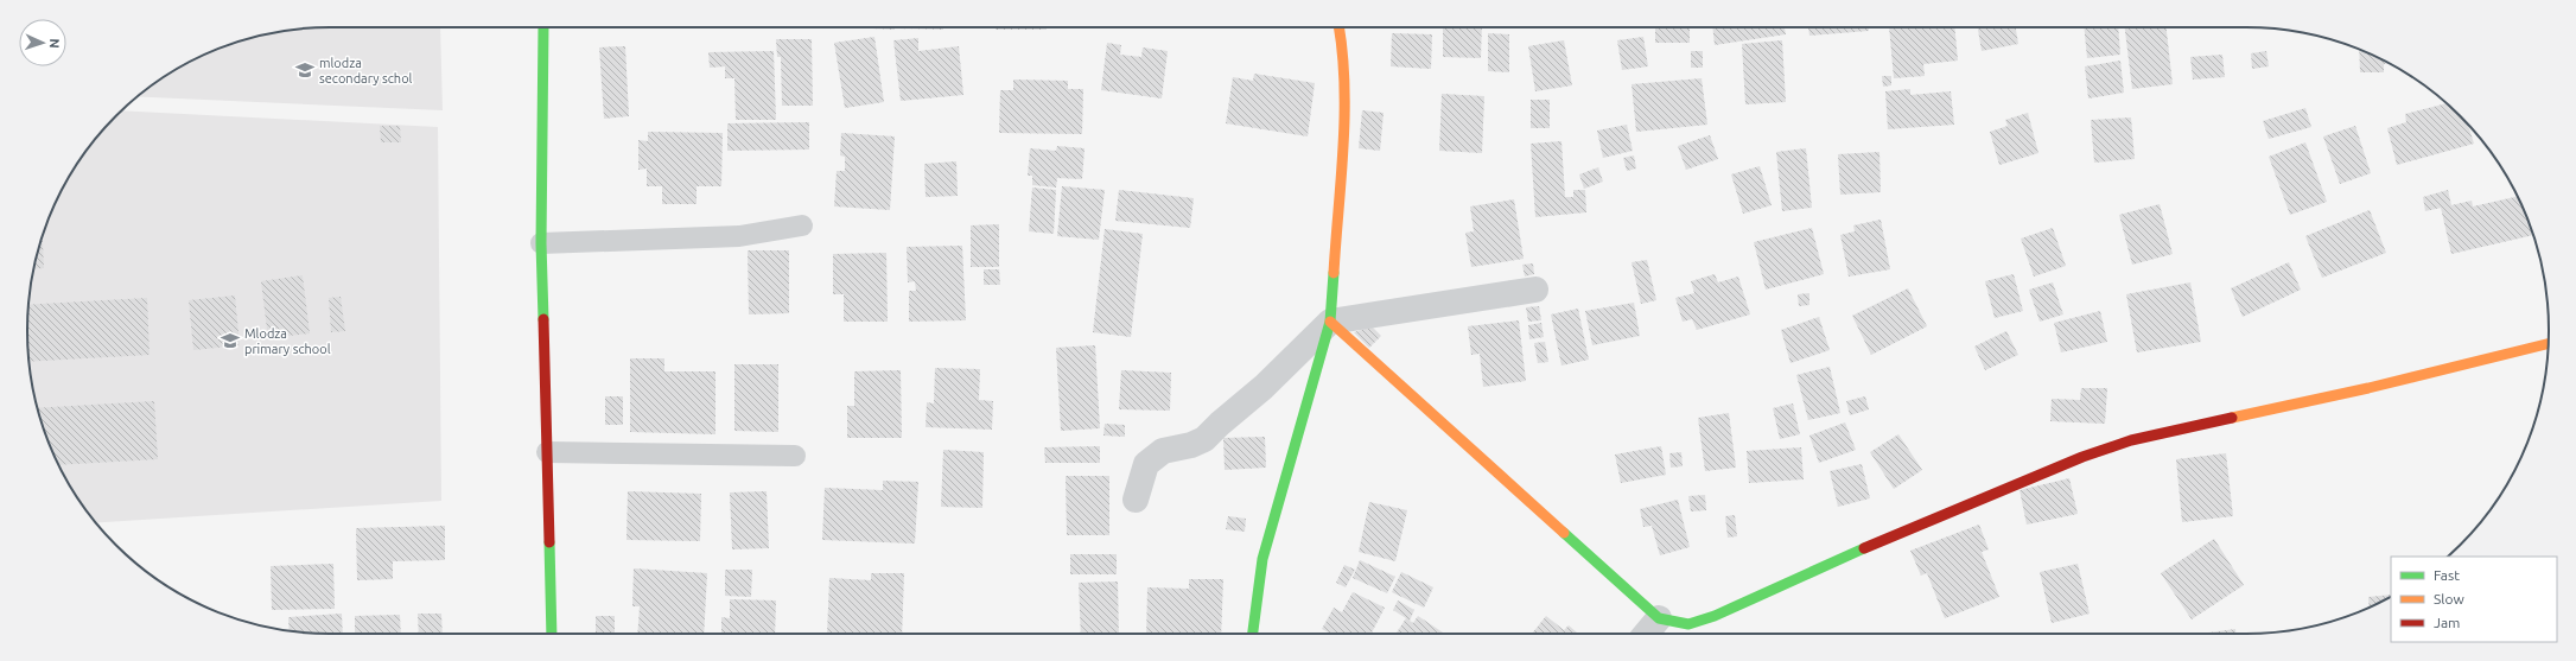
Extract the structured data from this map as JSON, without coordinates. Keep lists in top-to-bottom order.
{
  "places": {
    "school or university": ["mlodza secondary schol", "Mlodza primary school"]
  },
  "legend": ["Fast", "Slow", "Jam"],
  "north": "right"
}
